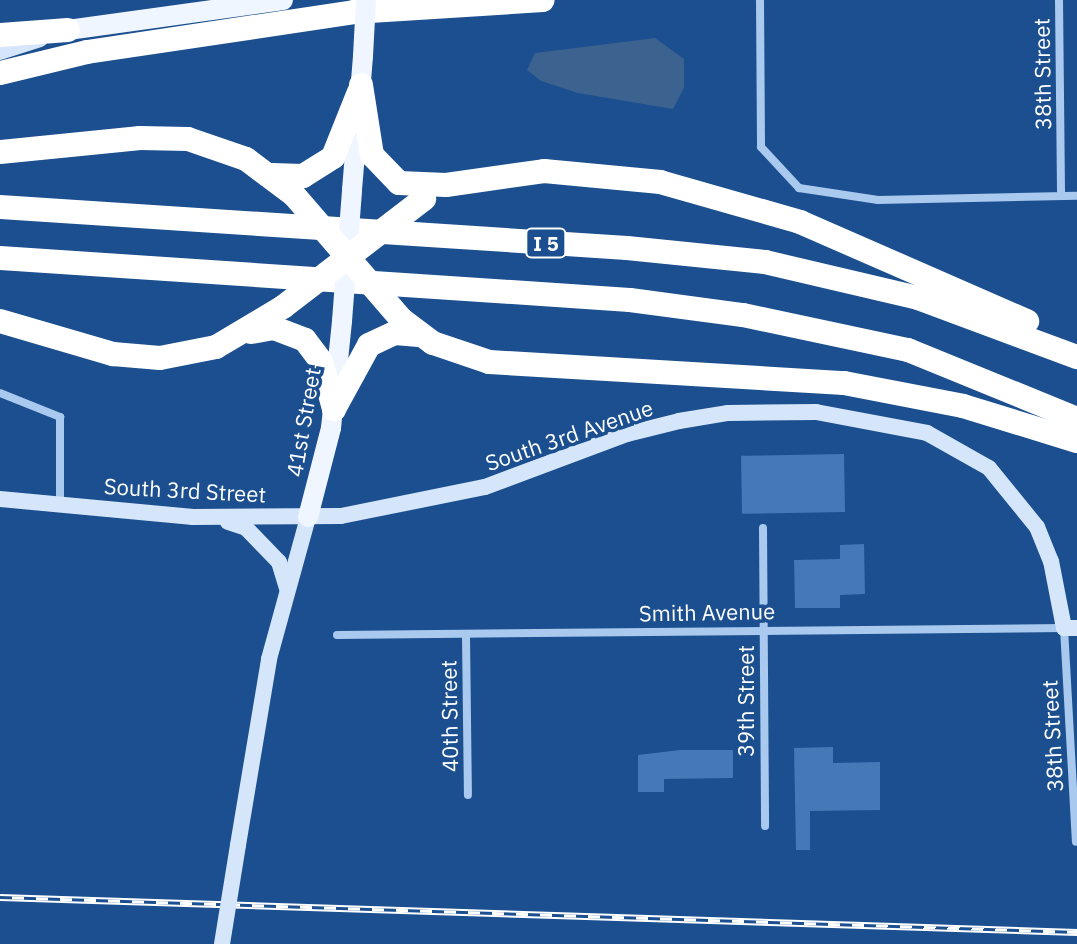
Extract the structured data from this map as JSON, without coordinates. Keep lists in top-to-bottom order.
{
  "streets": {
    "highway": ["I 5"],
    "main road": ["41st Street"],
    "street": [
      "38th Street",
      "South 3rd Avenue",
      "South 3rd Street",
      "Smith Avenue",
      "39th Street",
      "40th Street"
    ]
  },
  "crossings": [
    ["38th Street", "South 3rd Avenue"],
    ["38th Street", "Smith Avenue"],
    ["41st Street", "South 3rd Avenue"],
    ["41st Street", "South 3rd Street"],
    ["South 3rd Avenue", "South 3rd Street"],
    ["South 3rd Avenue", "Smith Avenue"],
    ["Smith Avenue", "39th Street"],
    ["Smith Avenue", "40th Street"]
  ]
}
